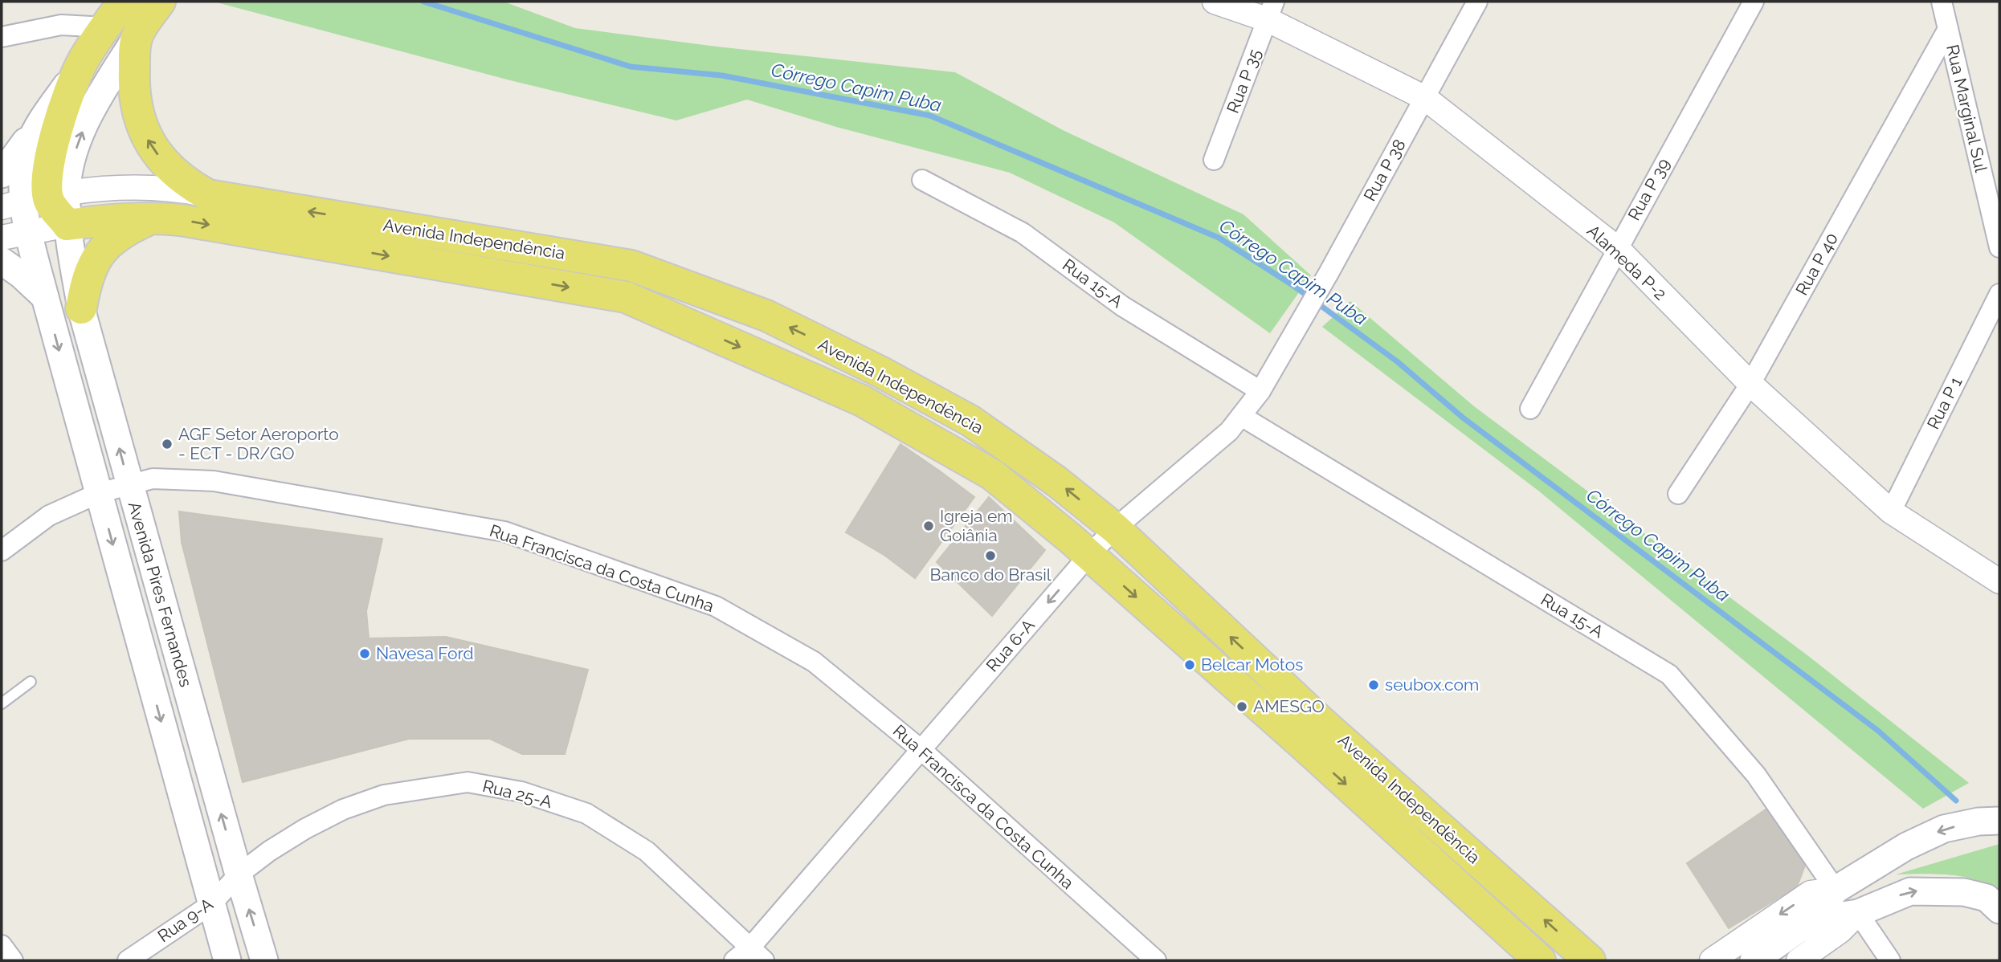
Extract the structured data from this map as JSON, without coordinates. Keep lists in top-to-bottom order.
{
  "streets": {
    "main road": ["Avenida Independência", "Avenida Pires Fernandes"],
    "street": [
      "Rua P 35",
      "Rua Marginal Sul",
      "Rua P 38",
      "Rua P 39",
      "Alameda P-2",
      "Rua P 40",
      "Rua 15-A",
      "Rua P 1",
      "Rua Francisca da Costa Cunha",
      "Rua 6-A",
      "Rua 25-A",
      "Rua 9-A"
    ]
  },
  "crossings": [
    ["Rua P 35", "Alameda P-2"],
    ["Rua Marginal Sul", "Rua P 40"],
    ["Rua P 38", "Alameda P-2"],
    ["Rua P 38", "Rua 6-A"],
    ["Rua P 39", "Alameda P-2"],
    ["Avenida Independência", "Avenida Pires Fernandes"],
    ["Avenida Independência", "Rua 6-A"],
    ["Alameda P-2", "Rua P 40"],
    ["Alameda P-2", "Rua P 1"],
    ["Rua 15-A", "Rua 6-A"],
    ["Rua Francisca da Costa Cunha", "Avenida Pires Fernandes"],
    ["Rua Francisca da Costa Cunha", "Rua 6-A"],
    ["Avenida Pires Fernandes", "Rua 25-A"],
    ["Avenida Pires Fernandes", "Rua 9-A"],
    ["Rua 6-A", "Rua 25-A"],
    ["Rua 25-A", "Rua 9-A"]
  ],
  "water": ["Córrego Capim Puba"],
  "places": [
    "AGF Setor Aeroporto - ECT - DR/GO",
    "Igreja em Goiânia",
    "Banco do Brasil",
    "Navesa Ford",
    "Belcar Motos",
    "seubox.com",
    "AMESGO"
  ]
}
